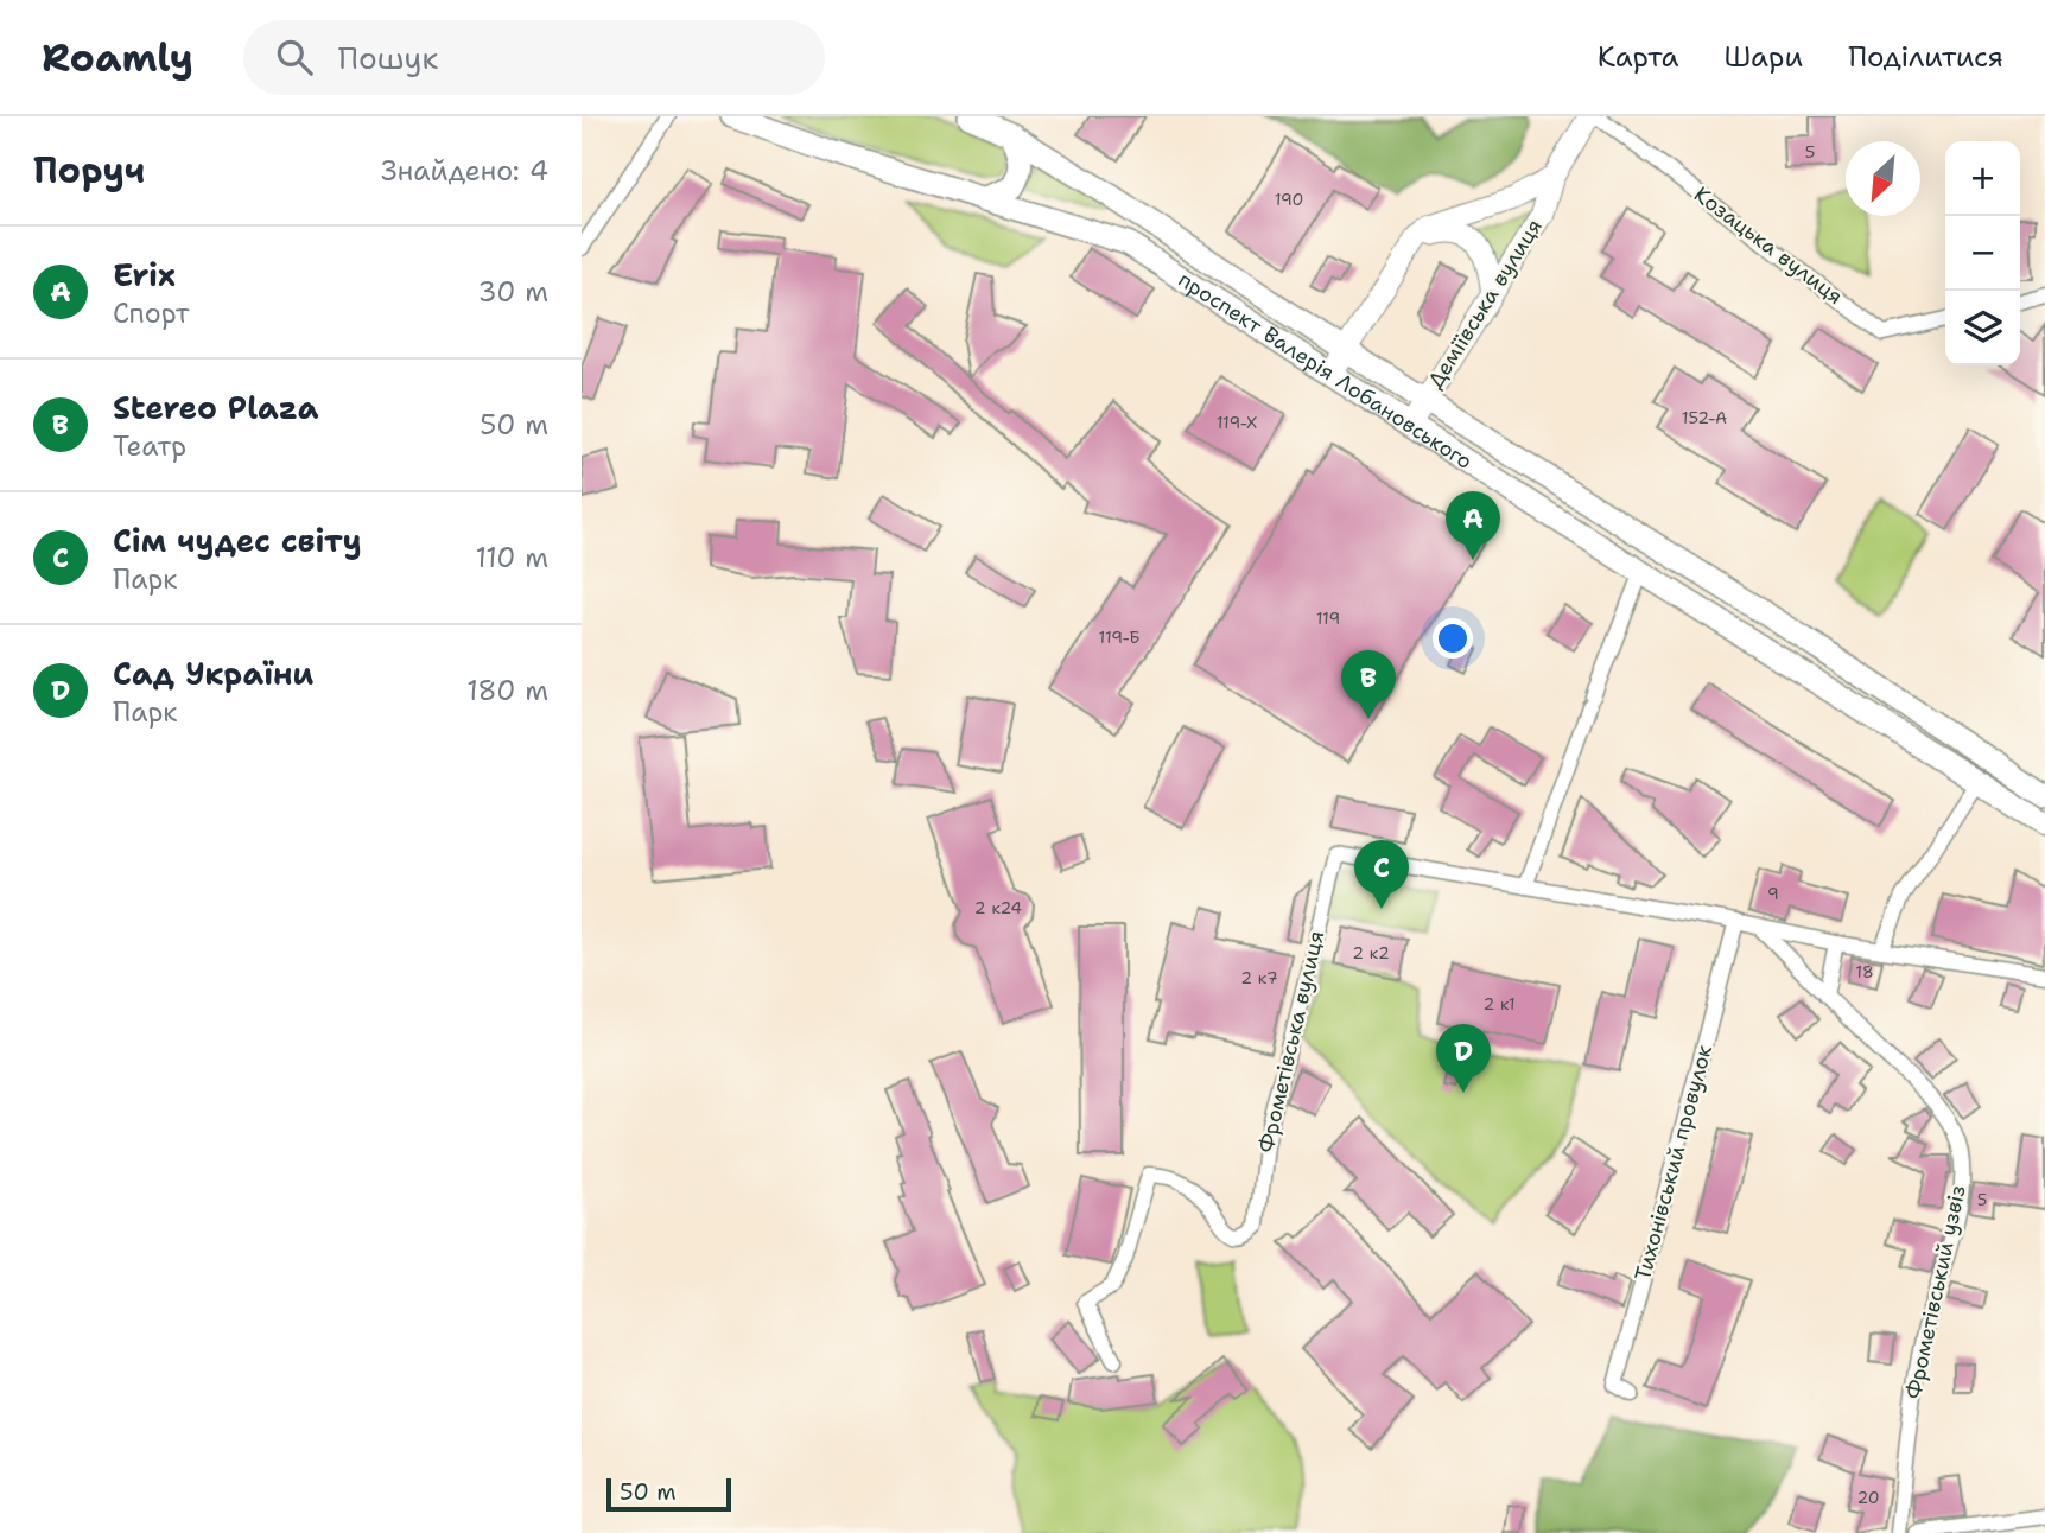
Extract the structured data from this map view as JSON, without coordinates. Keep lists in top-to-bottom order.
{
  "streets": {
    "main road": ["проспект Валерія Лобановського"],
    "street": [
      "Козацька вулиця",
      "Деміївська вулиця",
      "Фрометівська вулиця",
      "Тихонівський провулок",
      "Фрометівський узвіз"
    ]
  },
  "crossings": [
    ["Деміївська вулиця", "проспект Валерія Лобановського"],
    ["Фрометівська вулиця", "Тихонівський провулок"],
    ["Фрометівська вулиця", "Фрометівський узвіз"]
  ],
  "house_numbers": [
    "5",
    "190",
    "152-А",
    "119-Х",
    "119",
    "119-Б",
    "9",
    "2 к24",
    "2 к2",
    "18",
    "2 к7",
    "2 к1",
    "5",
    "20"
  ],
  "scale_bar": "50 m",
  "north": "bottom left",
  "page": {
    "header": "Roamly",
    "search": "Пошук",
    "nav": ["Карта", "Шари", "Поділитися"],
    "heading": ["Поруч", "Знайдено: 4"],
    "map_buttons": ["+", "−"],
    "list": [
      {
        "mark": "A",
        "name": "Erix",
        "note": "Спорт",
        "value": "30 m"
      },
      {
        "mark": "B",
        "name": "Stereo Plaza",
        "note": "Театр",
        "value": "50 m"
      },
      {
        "mark": "C",
        "name": "Сім чудес світу",
        "note": "Парк",
        "value": "110 m"
      },
      {
        "mark": "D",
        "name": "Сад України",
        "note": "Парк",
        "value": "180 m"
      }
    ],
    "pins": [
      "A",
      "B",
      "C",
      "D"
    ],
    "scale": "50 m"
  }
}
